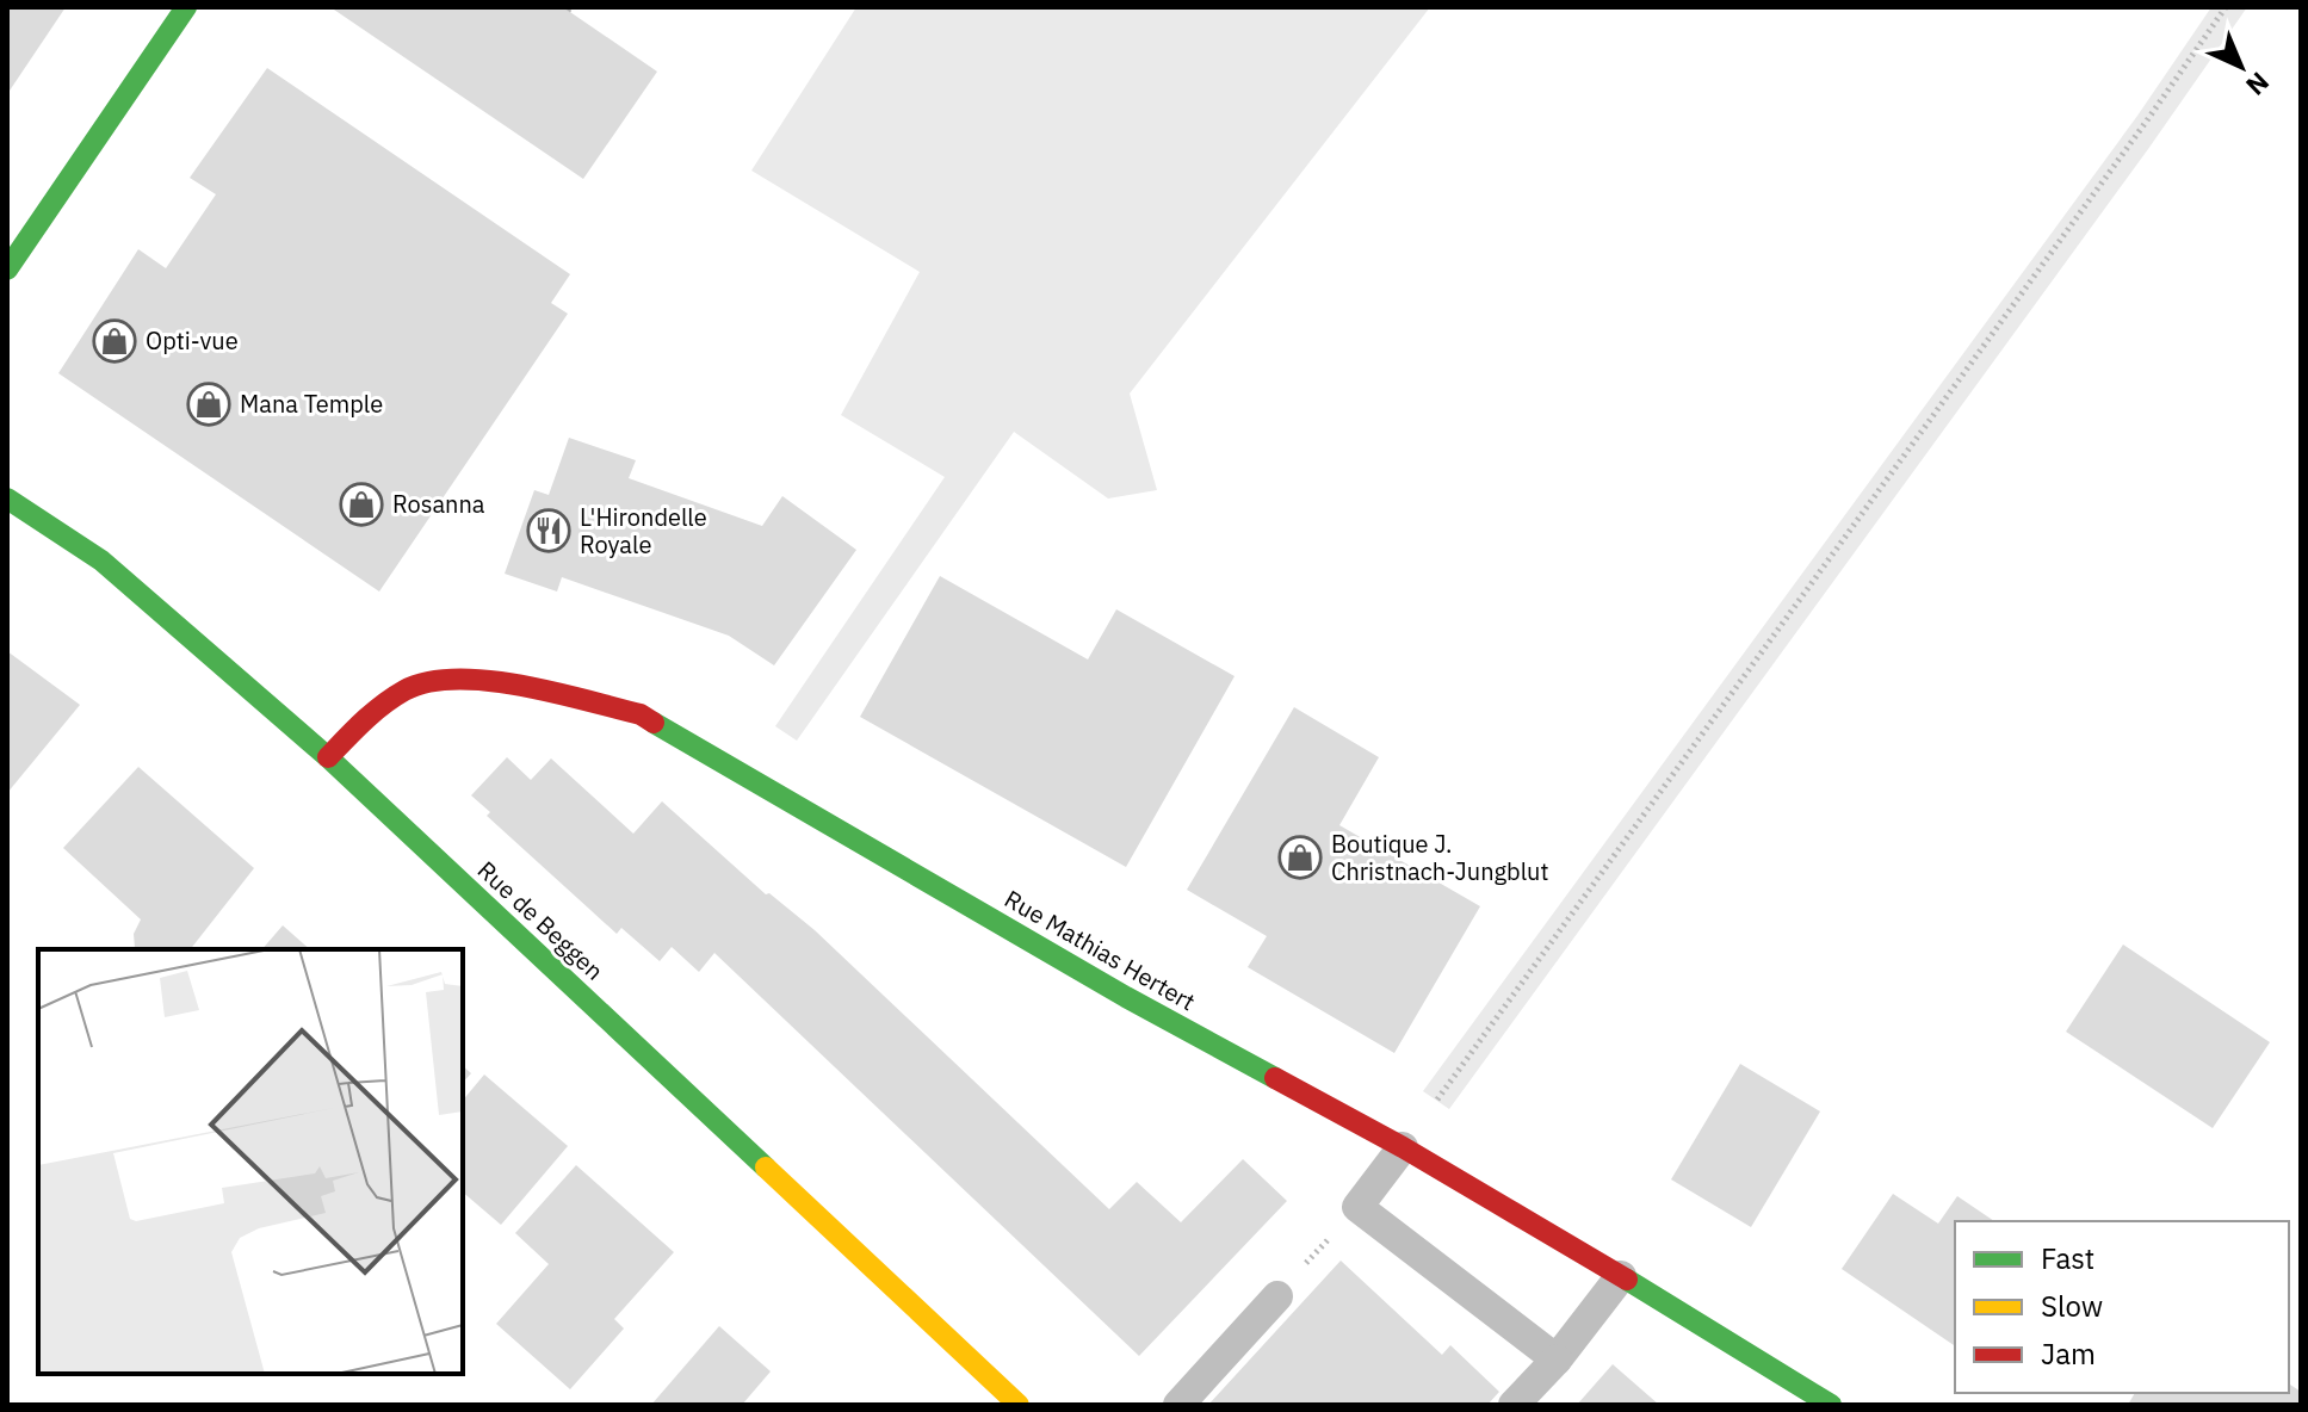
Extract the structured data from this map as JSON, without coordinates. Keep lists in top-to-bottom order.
{
  "streets": {
    "street": ["Rue de Beggen", "Rue Mathias Hertert"]
  },
  "crossings": [
    ["Rue de Beggen", "Rue Mathias Hertert"]
  ],
  "places": {
    "shop": [
      "Opti-vue",
      "Mana Temple",
      "Rosanna",
      "Boutique J. Christnach-Jungblut"
    ],
    "restaurant": ["L'Hirondelle Royale"]
  },
  "legend": ["Fast", "Slow", "Jam"],
  "north": "bottom right"
}
